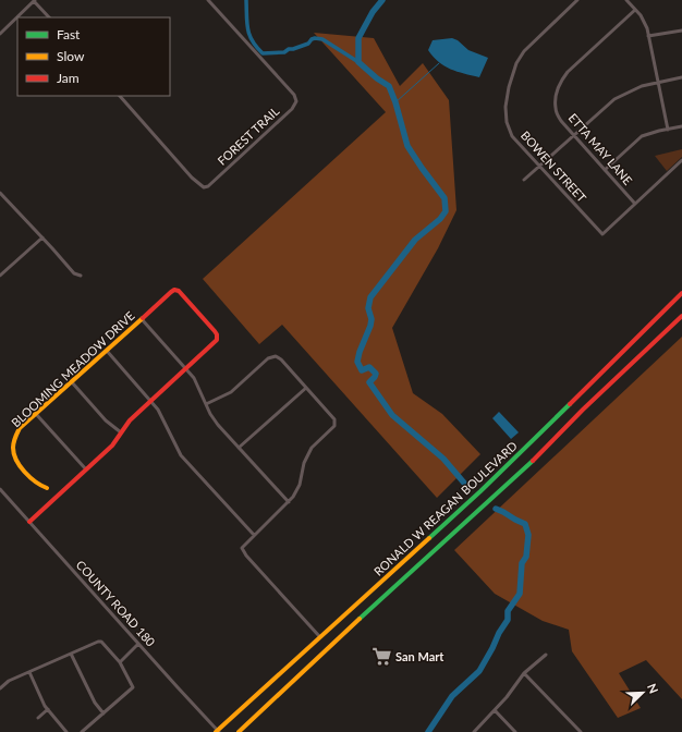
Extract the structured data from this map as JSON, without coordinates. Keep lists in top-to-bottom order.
{
  "streets": {
    "main road": ["BLOOMING MEADOW DRIVE", "RONALD W REAGAN BOULEVARD"],
    "street": [
      "FOREST TRAIL",
      "ETTA MAY LANE",
      "BOWEN STREET",
      "COUNTY ROAD 180"
    ]
  },
  "crossings": [
    ["ETTA MAY LANE", "BOWEN STREET"],
    ["RONALD W REAGAN BOULEVARD", "COUNTY ROAD 180"]
  ],
  "places": {
    "supermarket": ["San Mart"]
  },
  "legend": ["Fast", "Slow", "Jam"],
  "north": "top right"
}
